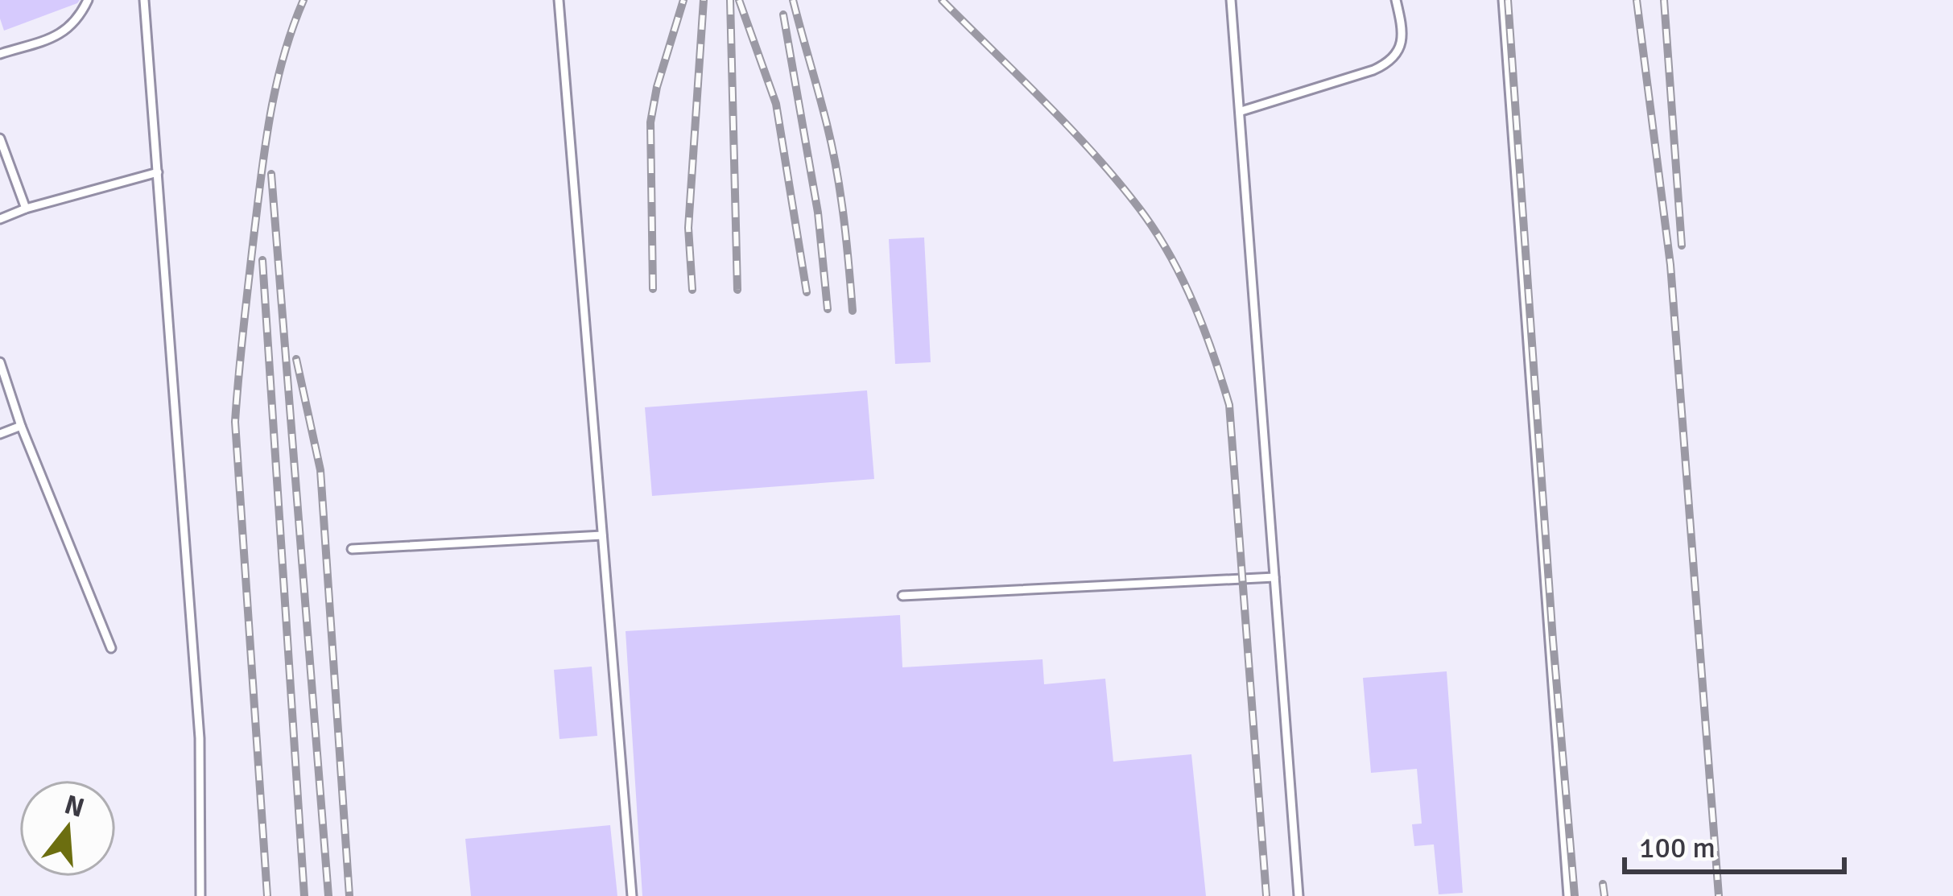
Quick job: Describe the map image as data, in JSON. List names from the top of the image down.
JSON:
{
  "scale_bar": "100 m",
  "north": "top"
}
